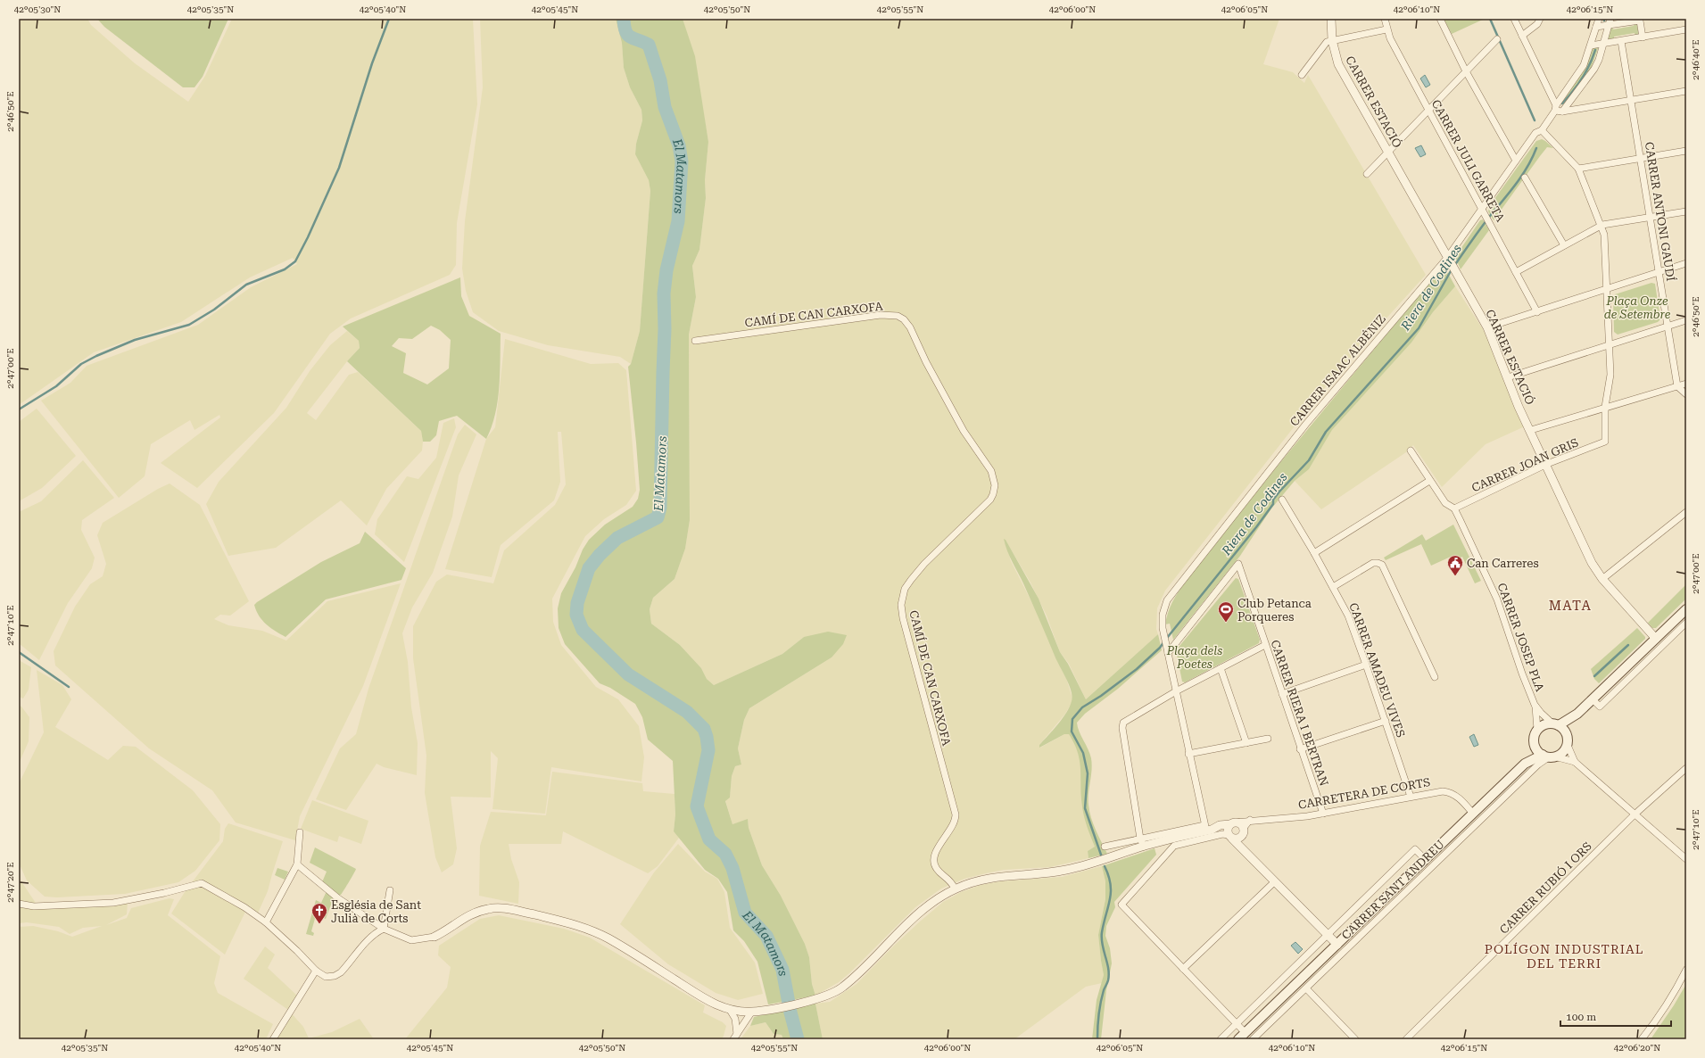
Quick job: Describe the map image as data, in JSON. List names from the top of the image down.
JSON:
{
  "streets": {
    "street": [
      "CARRER ESTACIÓ",
      "CARRER JULI GARRETA",
      "CARRER ANTONI GAUDÍ",
      "CAMÍ DE CAN CARXOFA",
      "CARRER ISAAC ALBÉNIZ",
      "CARRER JOAN GRIS",
      "CARRER JOSEP PLA",
      "CARRER AMADEU VIVES",
      "CARRER RIERA I BERTRAN",
      "CARRETERA DE CORTS",
      "CARRER RUBIÓ I ORS",
      "CARRER SANT ANDREU"
    ]
  },
  "crossings": [
    ["CARRER ESTACIÓ", "CARRER ISAAC ALBÉNIZ"],
    ["CARRER ESTACIÓ", "CARRER JOAN GRIS"],
    ["CARRER JULI GARRETA", "CARRER ISAAC ALBÉNIZ"],
    ["CAMÍ DE CAN CARXOFA", "CARRETERA DE CORTS"],
    ["CARRER ISAAC ALBÉNIZ", "CARRER RIERA I BERTRAN"],
    ["CARRER ISAAC ALBÉNIZ", "CARRETERA DE CORTS"],
    ["CARRER JOAN GRIS", "CARRER JOSEP PLA"],
    ["CARRER JOSEP PLA", "CARRER SANT ANDREU"],
    ["CARRER AMADEU VIVES", "CARRETERA DE CORTS"],
    ["CARRER RIERA I BERTRAN", "CARRETERA DE CORTS"]
  ],
  "districts": ["MATA", "POLÍGON INDUSTRIAL DEL TERRI"],
  "water": ["El Matamors", "Riera de Codines"],
  "parks": ["Plaça Onze de Setembre", "Plaça dels Poetes"],
  "places": {
    "public building": ["Can Carreres"],
    "sports": ["Club Petanca Porqueres"],
    "church": ["Església de Sant Julià de Corts"]
  },
  "scale_bar": "100 m",
  "coordinates": [
    "42°05'30\"N",
    "42°05'35\"N",
    "42°05'40\"N",
    "42°05'45\"N",
    "42°05'50\"N",
    "42°05'55\"N",
    "42°06'00\"N",
    "42°06'05\"N",
    "42°06'10\"N",
    "42°06'15\"N",
    "2°46'40\"E",
    "2°46'50\"E",
    "2°47'00\"E",
    "2°47'10\"E",
    "2°47'20\"E",
    "42°06'20\"N"
  ]
}
